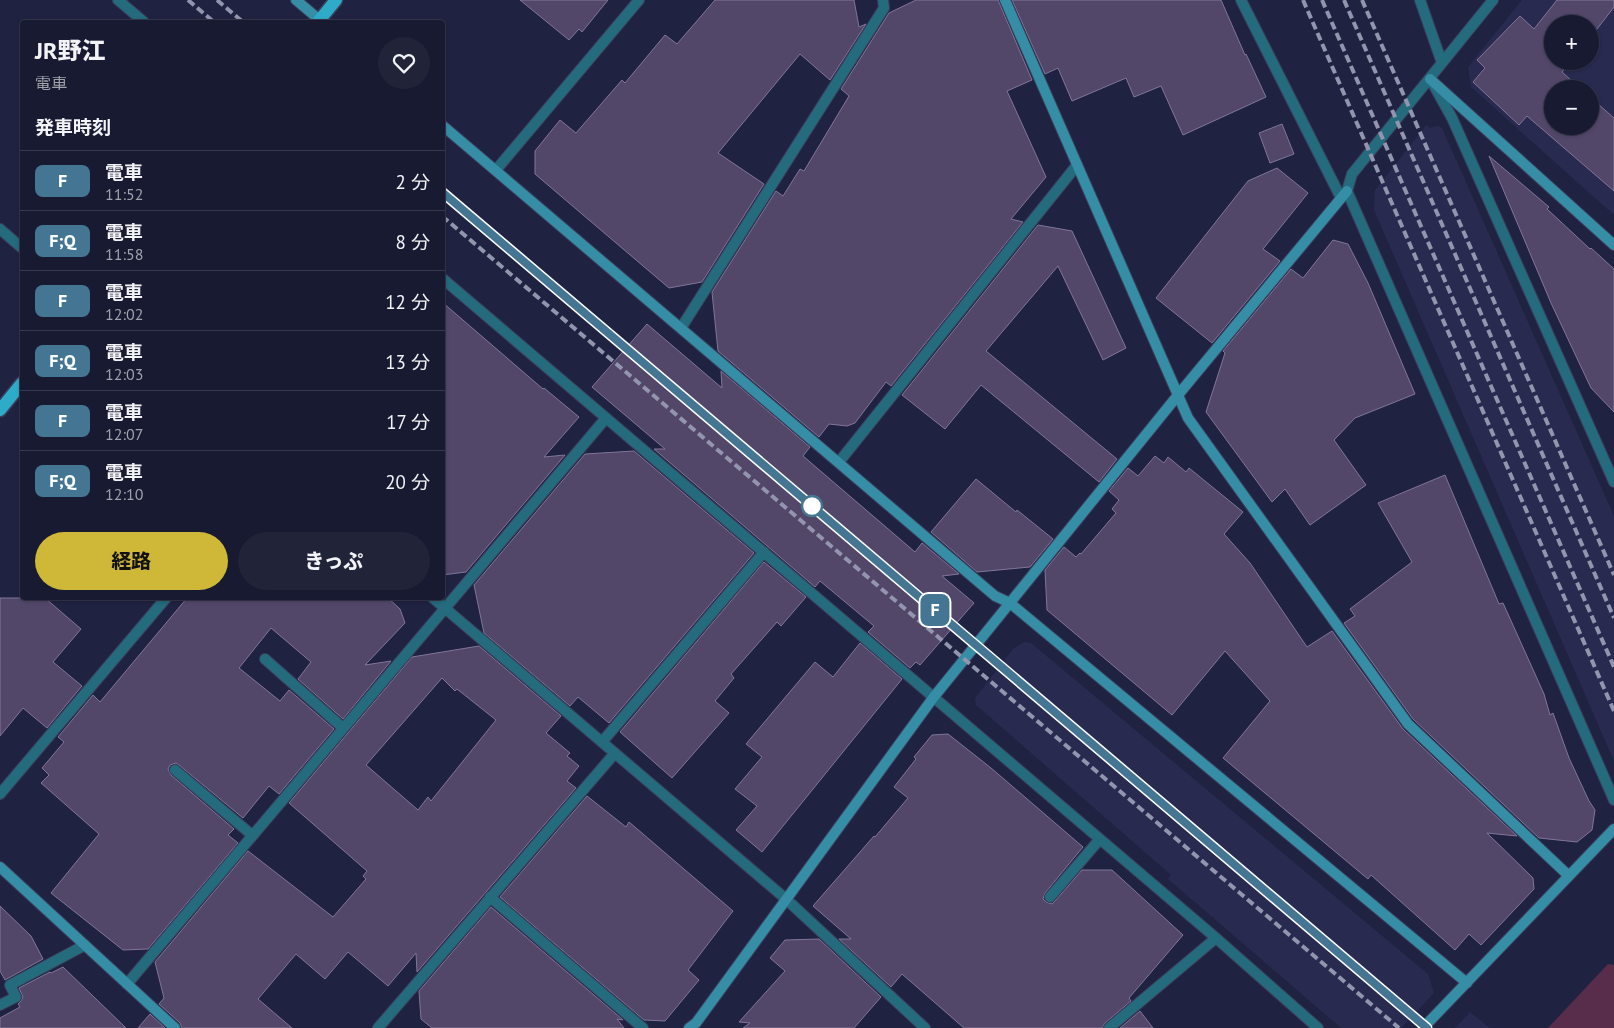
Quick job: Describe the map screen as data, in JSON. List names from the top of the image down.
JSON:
{
  "page": {
    "on_map": "F",
    "map_buttons": ["+", "−"],
    "heading": [
      ["JR野江", "電車"],
      "発車時刻"
    ],
    "list": [
      {
        "mark": "F",
        "name": "電車",
        "note": "11:52",
        "value": "2 分"
      },
      {
        "mark": "F;Q",
        "name": "電車",
        "note": "11:58",
        "value": "8 分"
      },
      {
        "mark": "F",
        "name": "電車",
        "note": "12:02",
        "value": "12 分"
      },
      {
        "mark": "F;Q",
        "name": "電車",
        "note": "12:03",
        "value": "13 分"
      },
      {
        "mark": "F",
        "name": "電車",
        "note": "12:07",
        "value": "17 分"
      },
      {
        "mark": "F;Q",
        "name": "電車",
        "note": "12:10",
        "value": "20 分"
      }
    ],
    "buttons": ["経路", "きっぷ"]
  }
}
